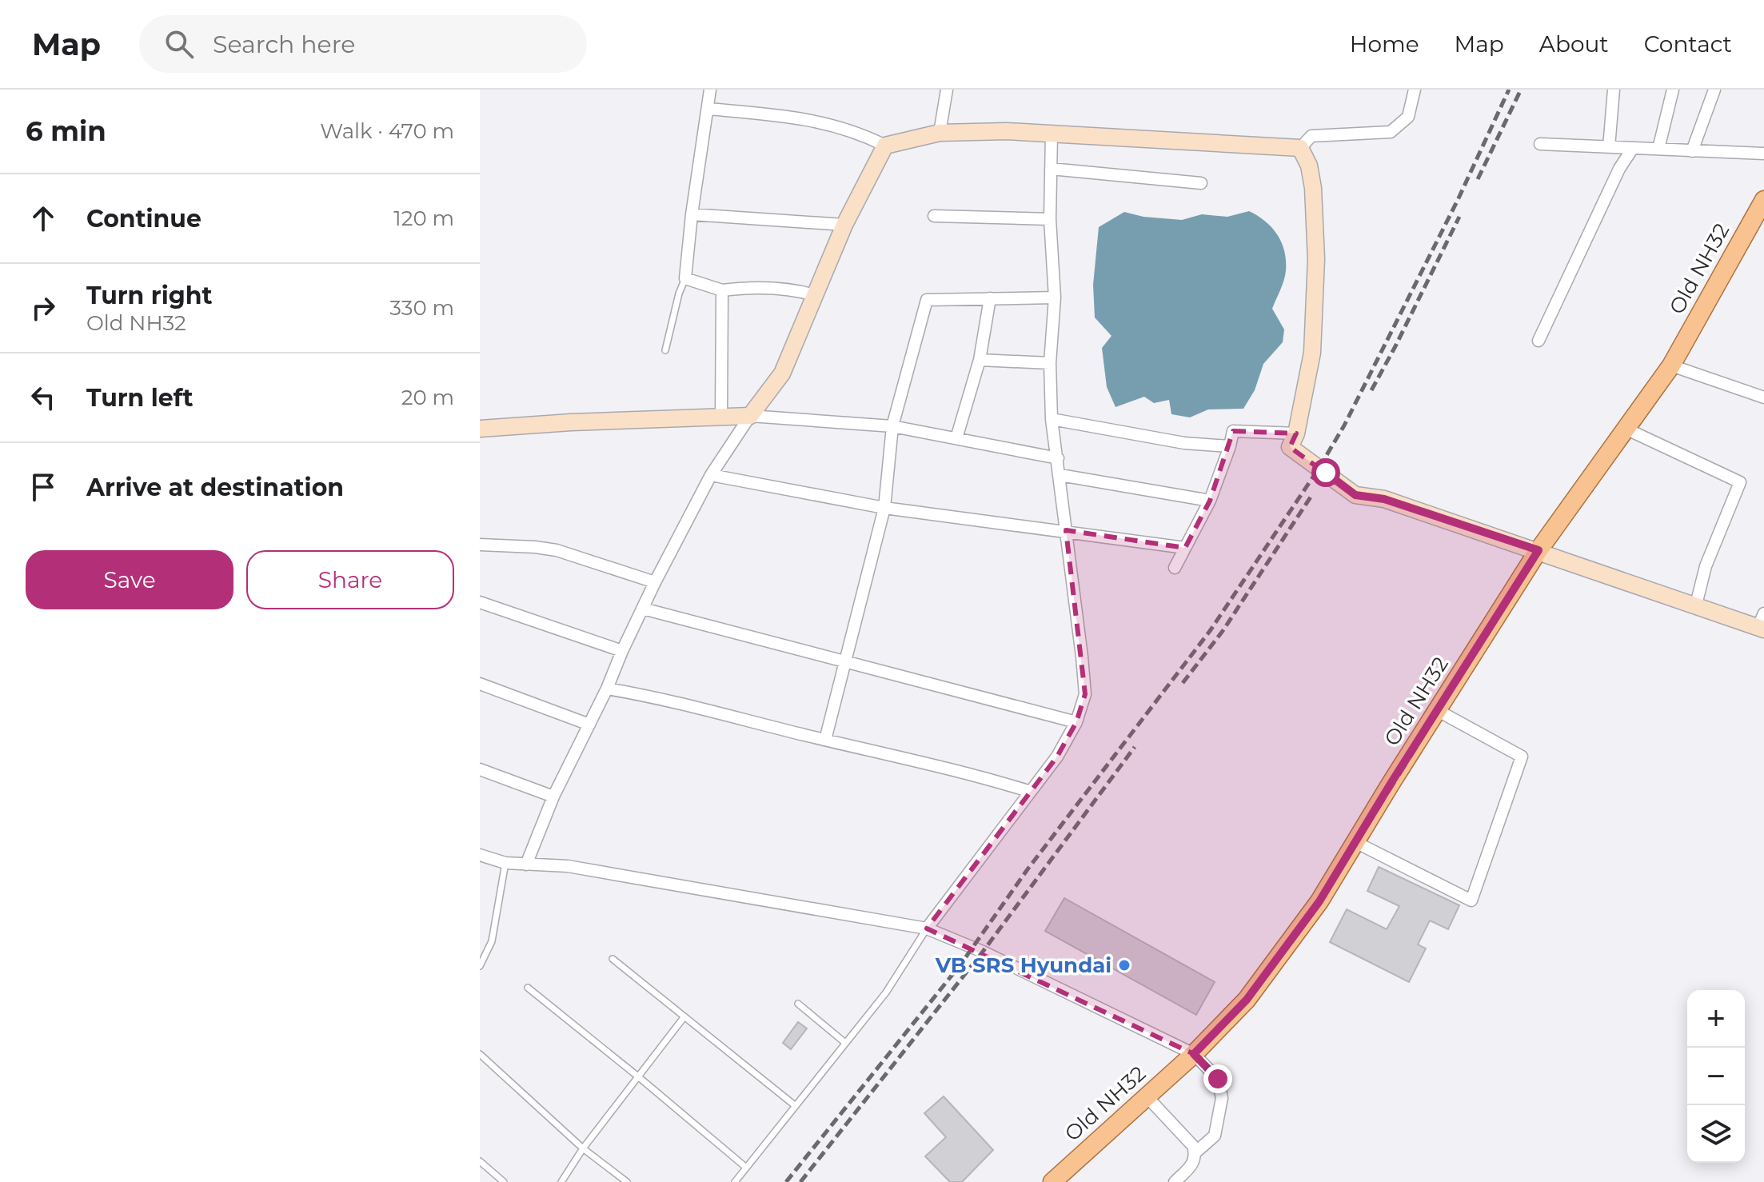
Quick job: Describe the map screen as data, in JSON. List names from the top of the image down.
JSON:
{
  "streets": {
    "main road": ["Old NH32"]
  },
  "places": ["VB SRS Hyundai"],
  "page": {
    "header": "Map",
    "search": "Search here",
    "nav": [
      "Home",
      "Map",
      "About",
      "Contact"
    ],
    "heading": ["6 min", "Walk · 470 m"],
    "list": [
      ["Continue", "120 m"],
      ["Turn right", "Old NH32", "330 m"],
      ["Turn left", "20 m"],
      "Arrive at destination"
    ],
    "buttons": ["Save", "Share"],
    "map_buttons": ["+", "−"]
  }
}
